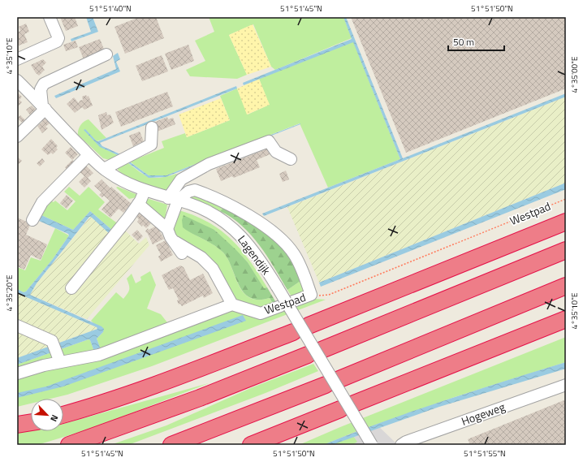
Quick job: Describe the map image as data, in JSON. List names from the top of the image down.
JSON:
{
  "streets": {
    "street": ["Westpad", "Lagendijk", "Hogeweg"]
  },
  "scale_bar": "50 m",
  "north": "bottom right",
  "coordinates": [
    "51°51'40\"N",
    "51°51'45\"N",
    "51°51'50\"N",
    "4°35'10\"E",
    "4°35'00\"E",
    "4°35'20\"E",
    "51°51'55\"N"
  ]
}
